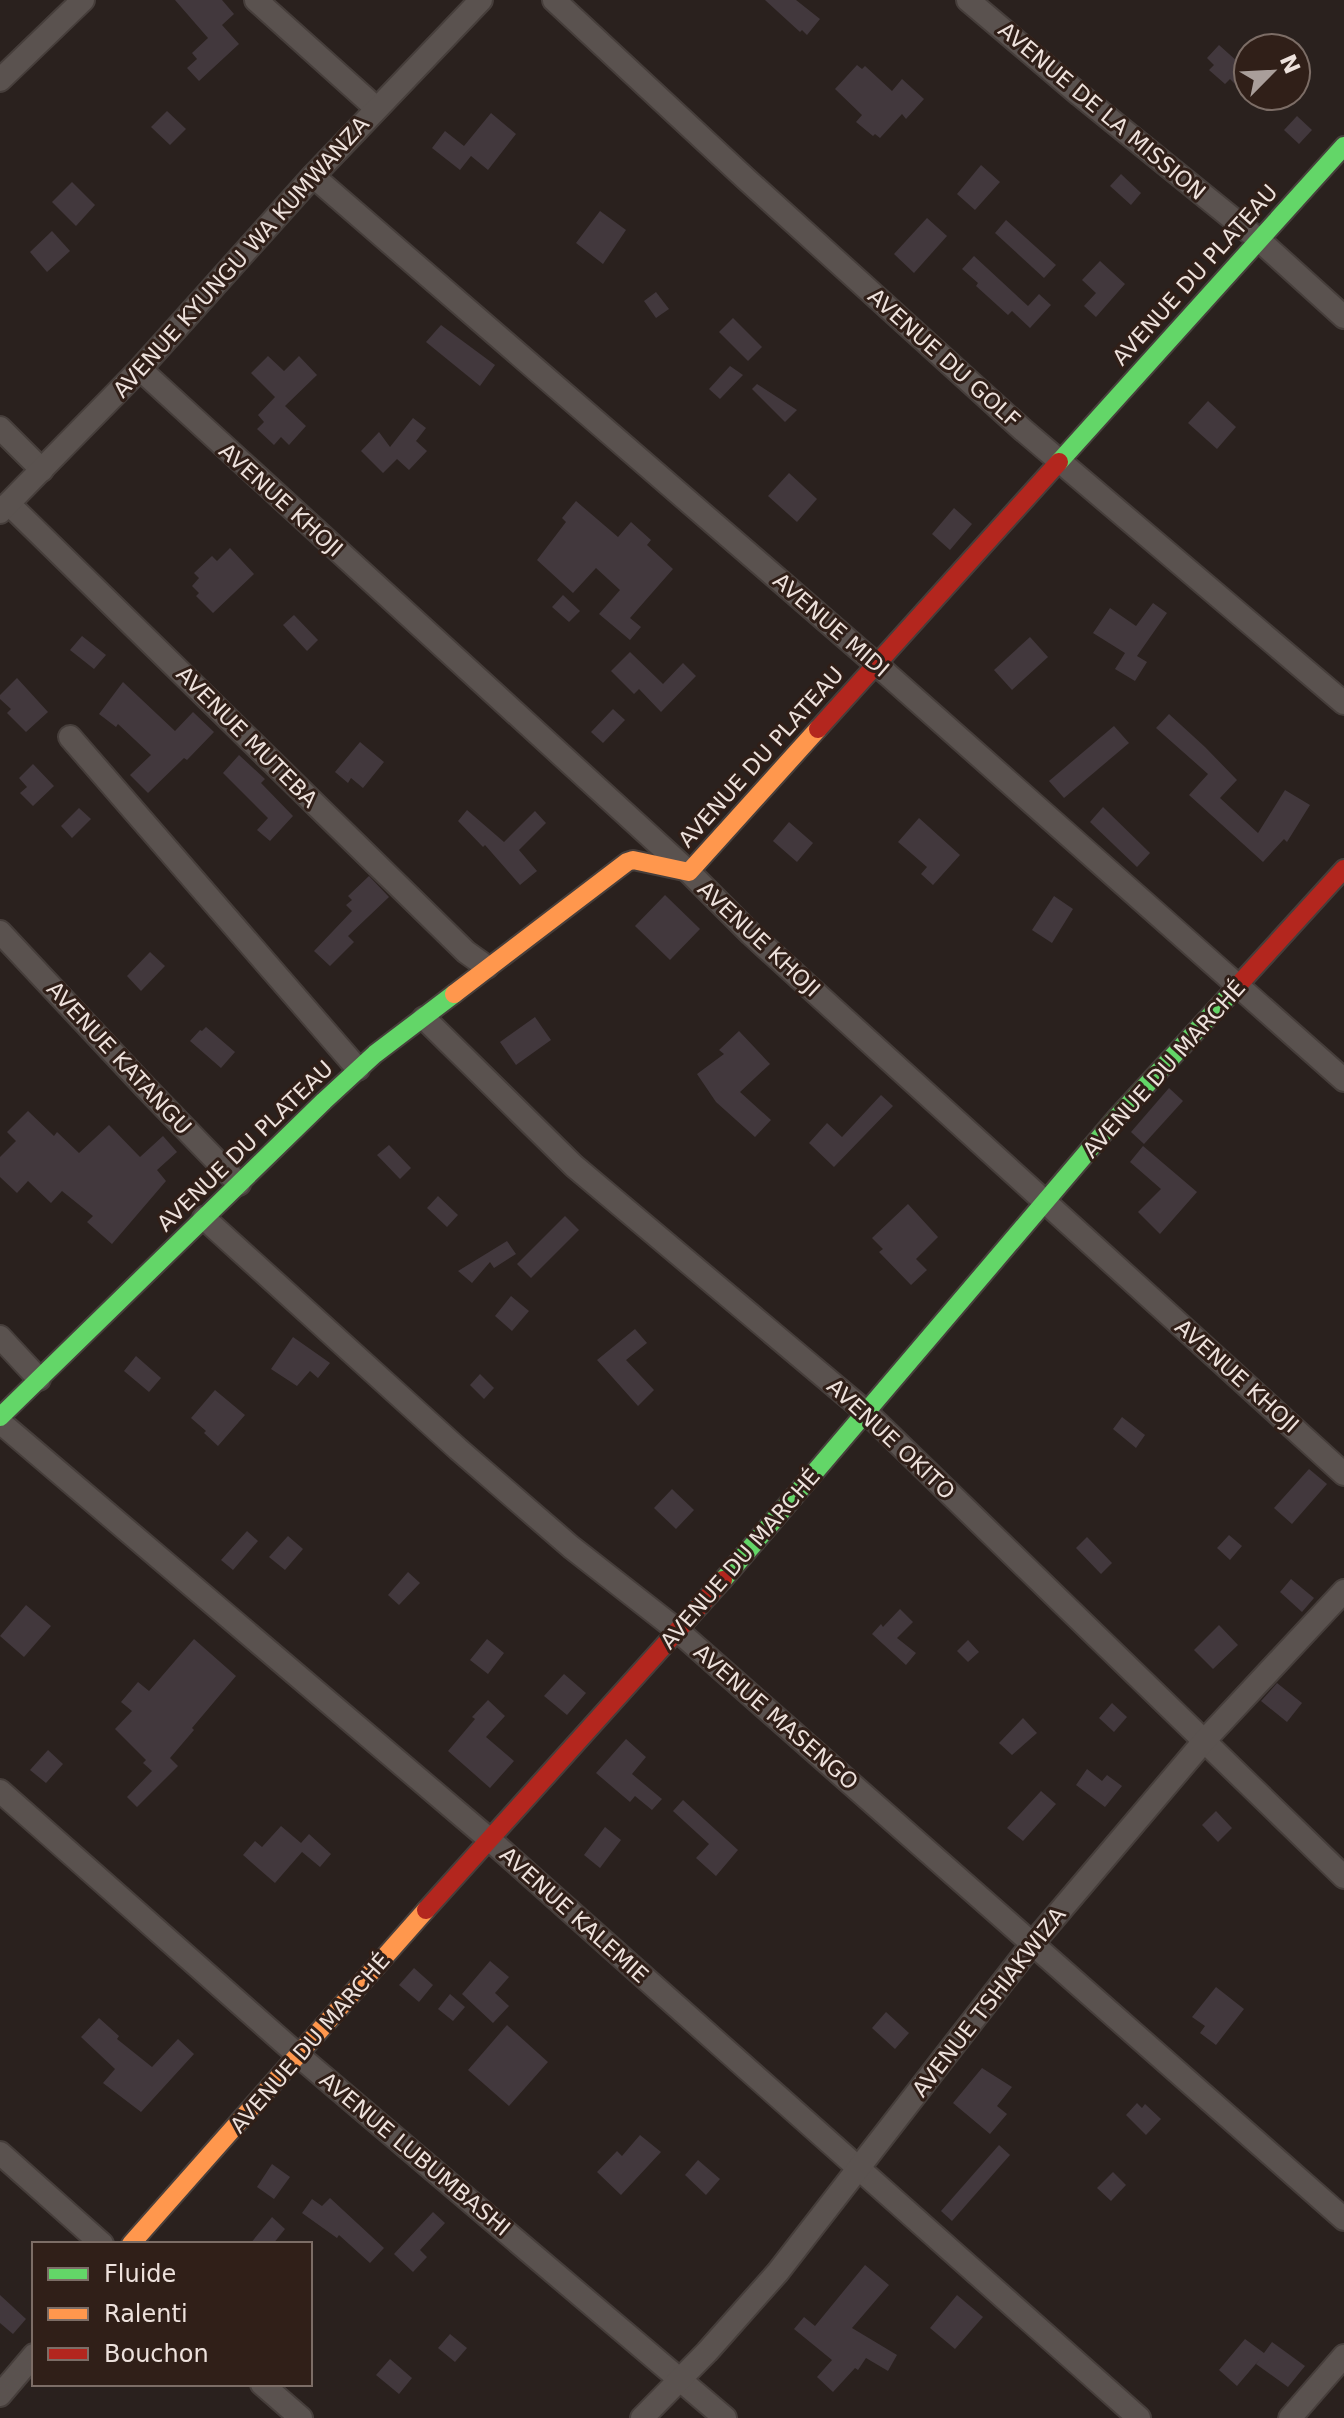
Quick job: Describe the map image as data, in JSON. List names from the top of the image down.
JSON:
{
  "streets": {
    "street": [
      "AVENUE DE LA MISSION",
      "AVENUE KYUNGU WA KUMWANZA",
      "AVENUE DU PLATEAU",
      "AVENUE DU GOLF",
      "AVENUE KHOJI",
      "AVENUE MIDI",
      "AVENUE MUTEBA",
      "AVENUE KATANGU",
      "AVENUE DU MARCHÉ",
      "AVENUE OKITO",
      "AVENUE MASENGO",
      "AVENUE KALEMIE",
      "AVENUE TSHIAKWIZA",
      "AVENUE LUBUMBASHI"
    ]
  },
  "crossings": [
    ["AVENUE DE LA MISSION", "AVENUE DU PLATEAU"],
    ["AVENUE KYUNGU WA KUMWANZA", "AVENUE KHOJI"],
    ["AVENUE KYUNGU WA KUMWANZA", "AVENUE MIDI"],
    ["AVENUE KYUNGU WA KUMWANZA", "AVENUE MUTEBA"],
    ["AVENUE DU PLATEAU", "AVENUE DU GOLF"],
    ["AVENUE DU PLATEAU", "AVENUE KHOJI"],
    ["AVENUE DU PLATEAU", "AVENUE MIDI"],
    ["AVENUE DU PLATEAU", "AVENUE MUTEBA"],
    ["AVENUE DU PLATEAU", "AVENUE KATANGU"],
    ["AVENUE DU PLATEAU", "AVENUE OKITO"],
    ["AVENUE DU PLATEAU", "AVENUE MASENGO"],
    ["AVENUE DU PLATEAU", "AVENUE KALEMIE"],
    ["AVENUE KHOJI", "AVENUE DU MARCHÉ"],
    ["AVENUE MIDI", "AVENUE DU MARCHÉ"],
    ["AVENUE DU MARCHÉ", "AVENUE OKITO"],
    ["AVENUE DU MARCHÉ", "AVENUE MASENGO"],
    ["AVENUE DU MARCHÉ", "AVENUE KALEMIE"],
    ["AVENUE DU MARCHÉ", "AVENUE LUBUMBASHI"],
    ["AVENUE OKITO", "AVENUE TSHIAKWIZA"],
    ["AVENUE MASENGO", "AVENUE TSHIAKWIZA"],
    ["AVENUE KALEMIE", "AVENUE TSHIAKWIZA"],
    ["AVENUE TSHIAKWIZA", "AVENUE LUBUMBASHI"]
  ],
  "legend": ["Fluide", "Ralenti", "Bouchon"],
  "north": "top right"
}
